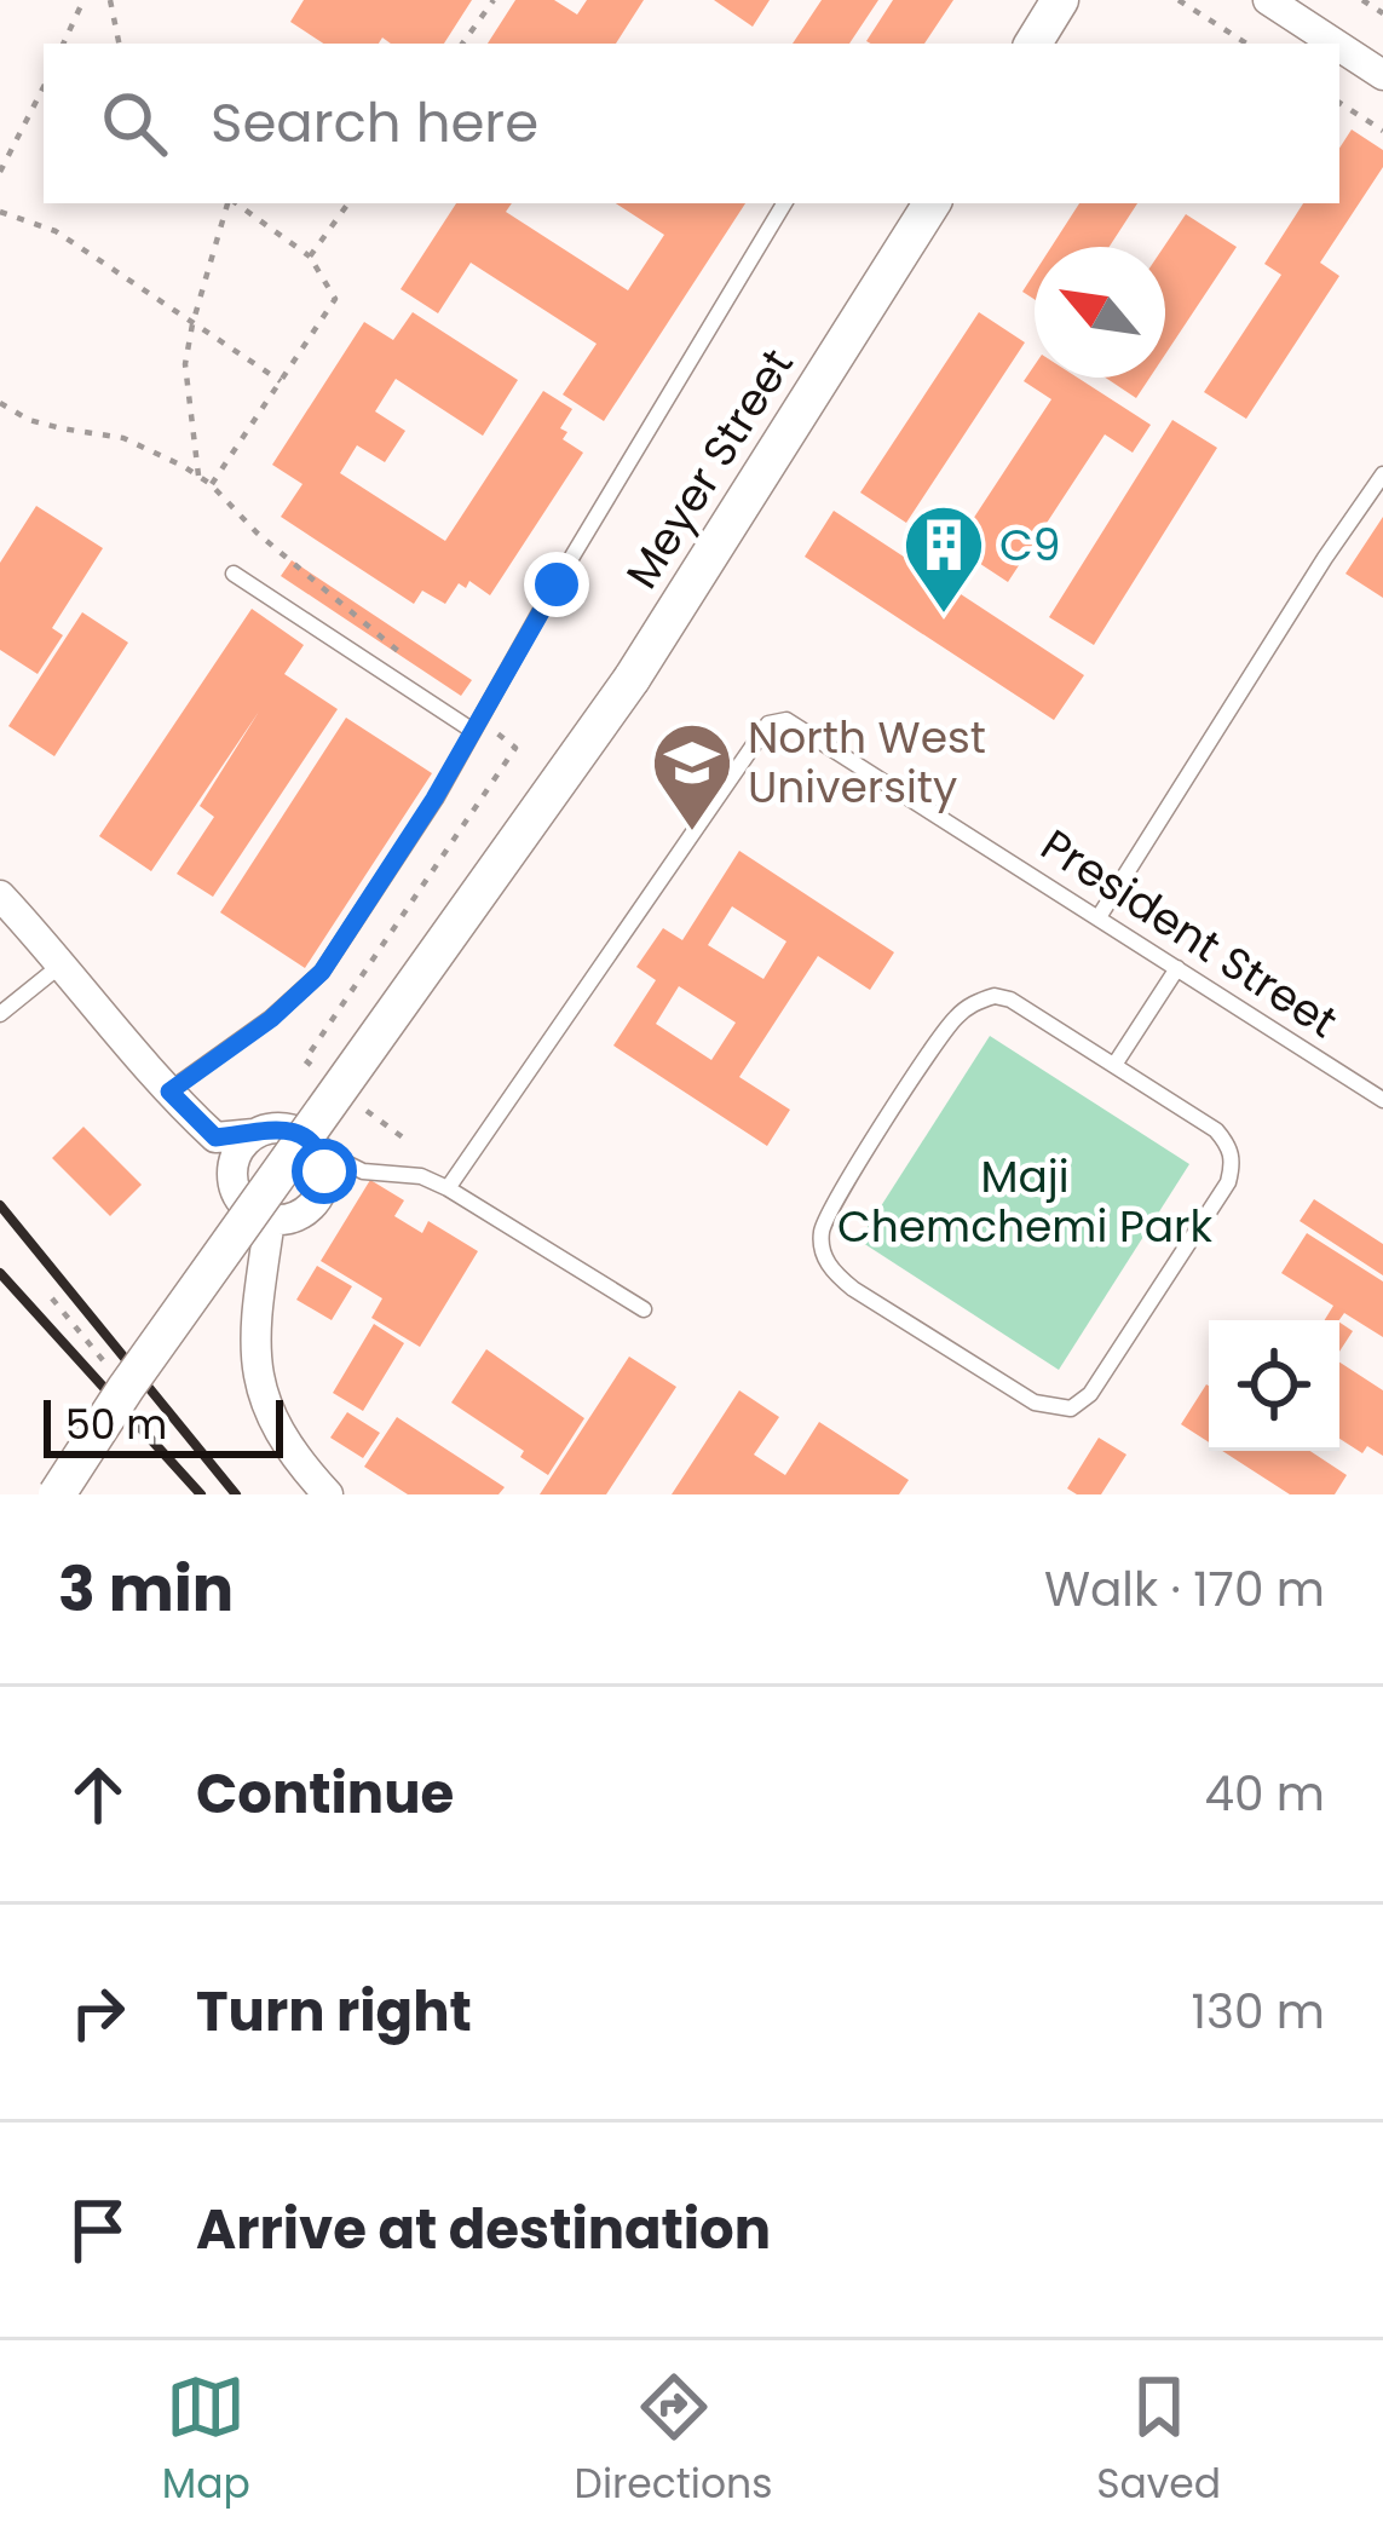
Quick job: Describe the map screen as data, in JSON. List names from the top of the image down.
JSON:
{
  "streets": {
    "street": ["Meyer Street"],
    "lane": ["President Street"]
  },
  "parks": ["Maji Chemchemi Park"],
  "places": {
    "building": ["C9"],
    "school or university": ["North West University"]
  },
  "scale_bar": "50 m",
  "north": "top left",
  "page": {
    "search": "Search here",
    "scale": "50 m",
    "heading": ["3 min", "Walk · 170 m"],
    "list": [
      ["Continue", "40 m"],
      ["Turn right", "130 m"],
      "Arrive at destination"
    ],
    "nav": ["Map", "Directions", "Saved"]
  }
}
